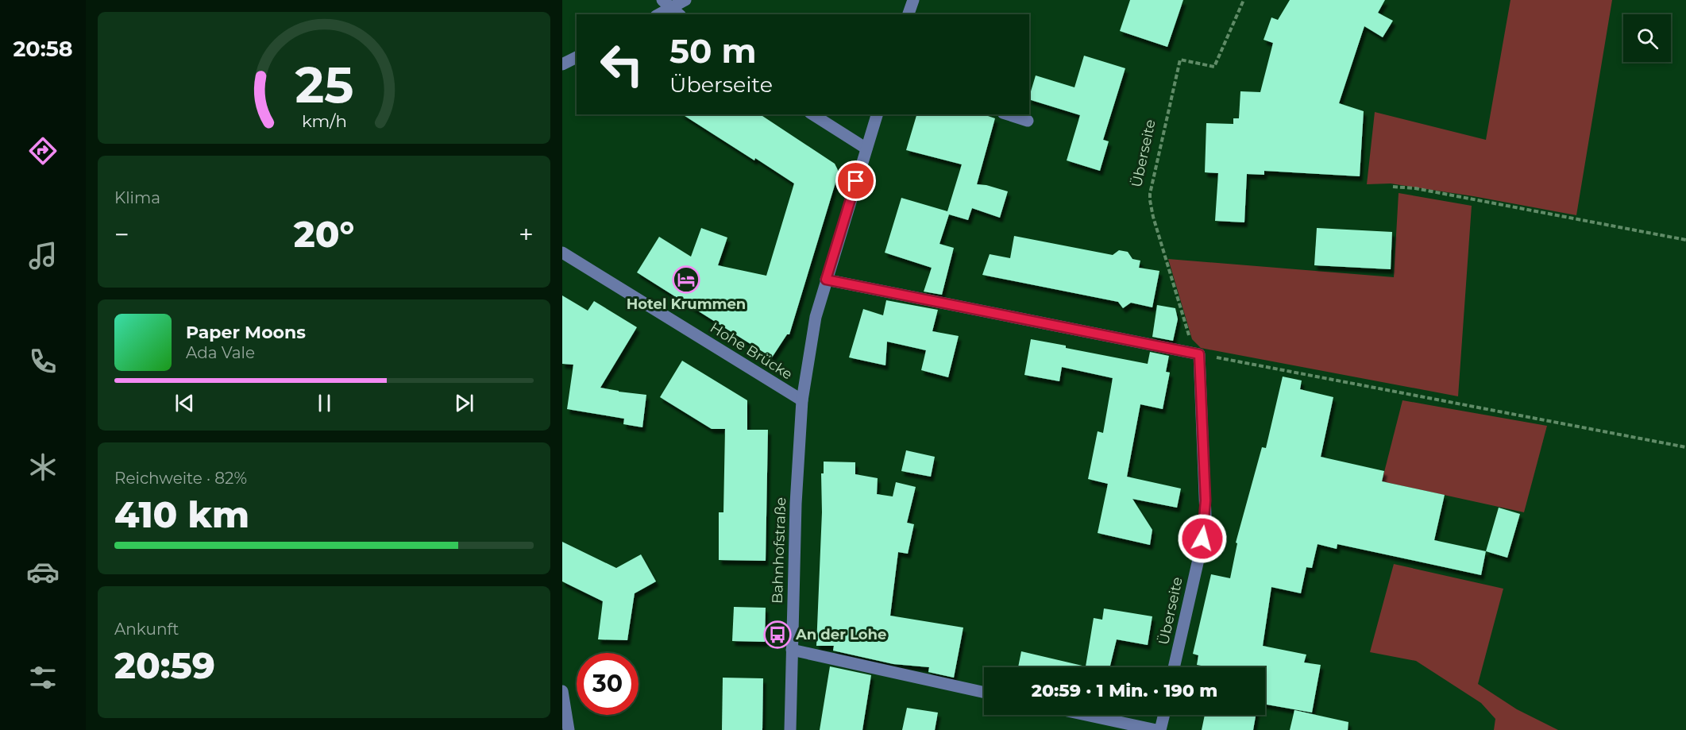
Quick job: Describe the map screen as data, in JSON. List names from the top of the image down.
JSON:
{
  "streets": {
    "street": ["Überseite", "Hohe Brücke", "Bahnhofstraße"]
  },
  "crossings": [
    ["Hohe Brücke", "Bahnhofstraße"]
  ],
  "places": {
    "hotel": ["Hotel Krummen"],
    "bus stop": ["An der Lohe"]
  },
  "page": {
    "tabs": "20:58",
    "turn": ["50 m", "Überseite"],
    "tile": [
      "Klima",
      ["Reichweite · 82%", "410 km"],
      ["Ankunft", "20:59"]
    ],
    "heat": ["−", "20°", "+"],
    "song": ["Paper Moons", "Ada Vale"],
    "limit": "30",
    "trip": "20:59 · 1 Min. · 190 m",
    "gauge": ["25", "km/h"]
  }
}
